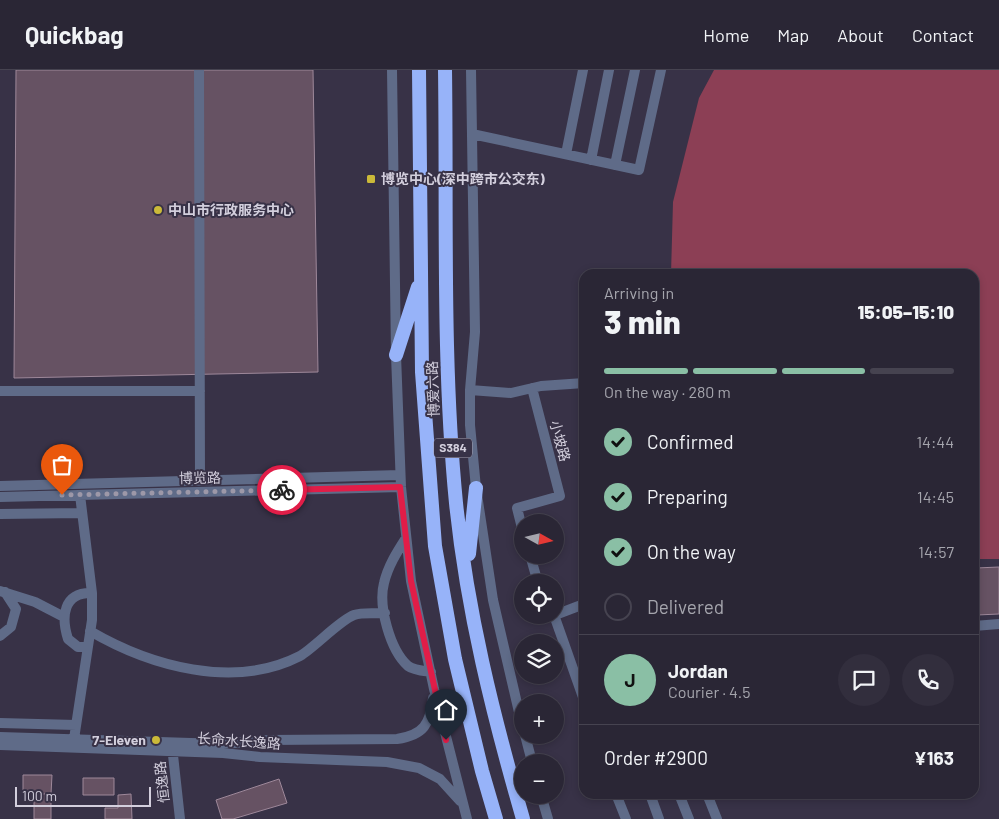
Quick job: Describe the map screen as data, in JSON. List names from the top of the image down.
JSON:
{
  "streets": {
    "highway": ["博爱六路", "S384"],
    "street": [
      "小坡路",
      "博览路",
      "长命水长逸路",
      "恒逸路"
    ]
  },
  "crossings": [
    ["长命水长逸路", "恒逸路"]
  ],
  "places": {
    "transit": ["博览中心(深中跨市公交东)"],
    "other": ["中山市行政服务中心", "7-Eleven"]
  },
  "scale_bar": "100 m",
  "north": "right",
  "page": {
    "header": "Quickbag",
    "nav": [
      "Home",
      "Map",
      "About",
      "Contact"
    ],
    "heading": ["3 min", "Arriving in", "15:05–15:10"],
    "panel": [
      "Jordan",
      "Courier · 4.5",
      "Order #2900",
      "¥163"
    ],
    "bar": "On the way · 280 m",
    "list": [
      ["Confirmed", "14:44"],
      ["Preparing", "14:45"],
      ["On the way", "14:57"],
      "Delivered"
    ],
    "map_buttons": ["+", "−"],
    "round": "J",
    "scale": "100 m"
  }
}
